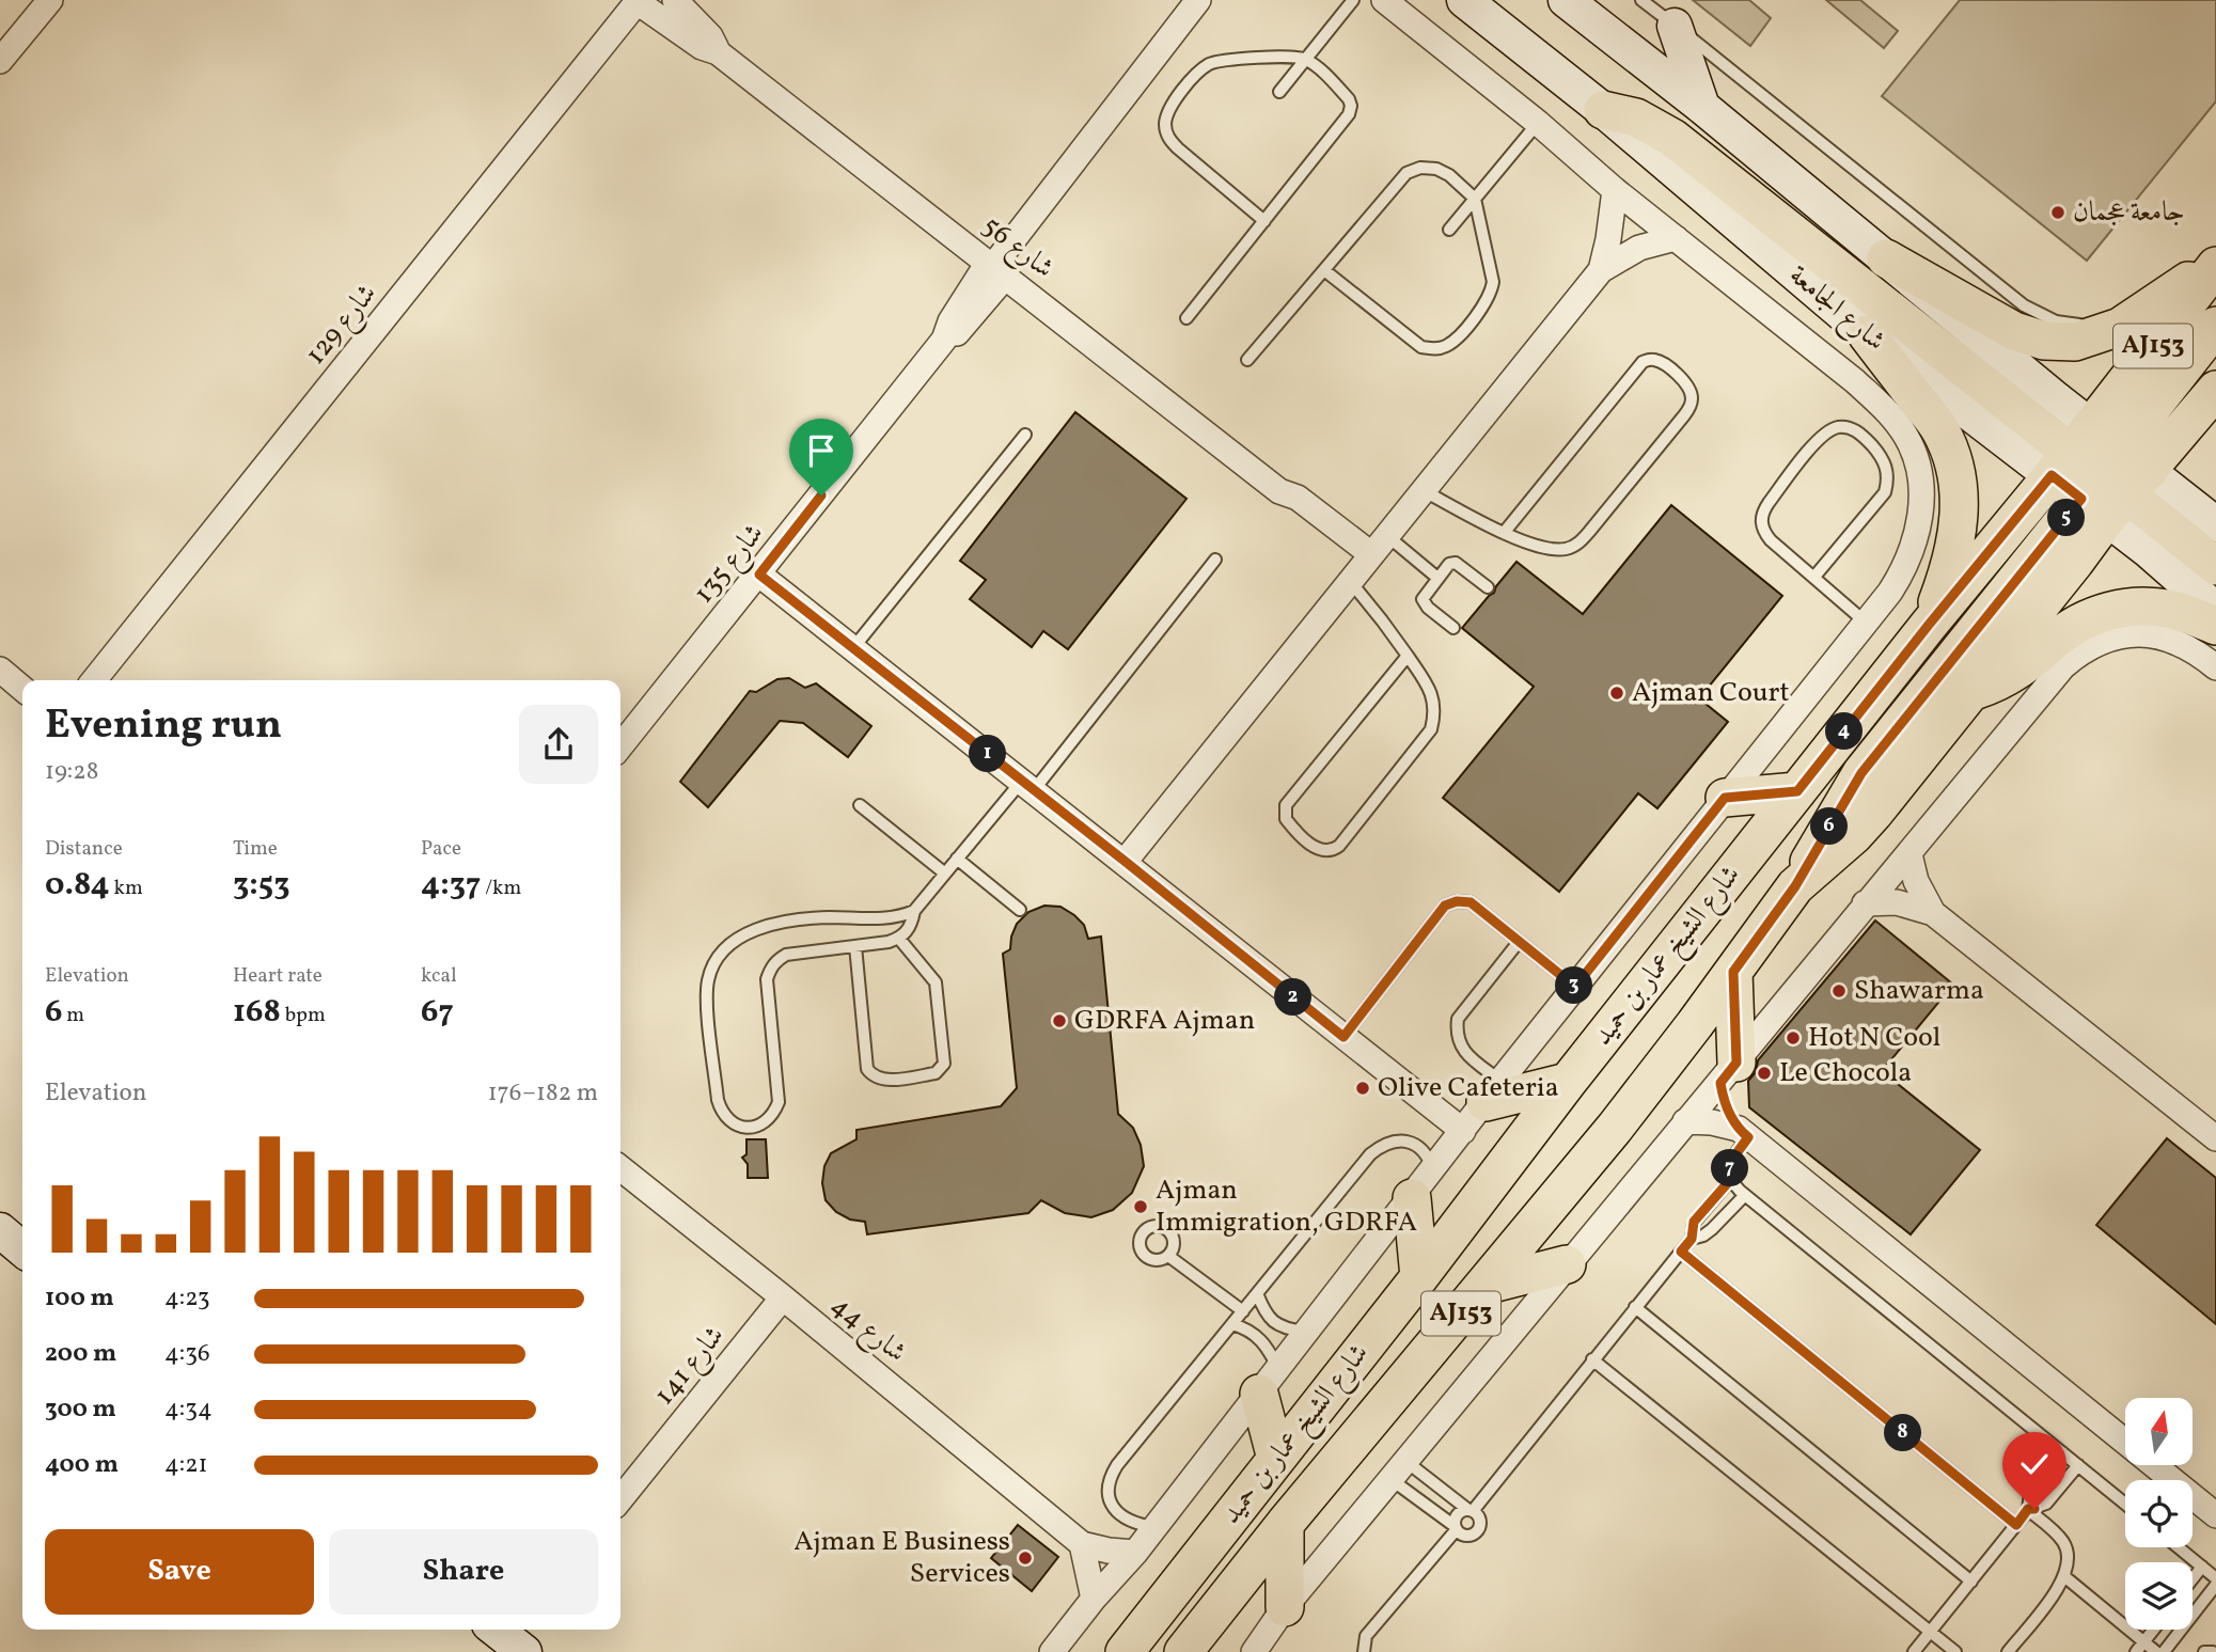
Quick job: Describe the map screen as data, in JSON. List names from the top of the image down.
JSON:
{
  "streets": {
    "main road": ["شارع الجامعة", "AJ153", "شارع الشيخ عمار بن حميد"],
    "street": [
      "شارع 56",
      "شارع 129",
      "شارع 135",
      "شارع 44",
      "شارع 141"
    ]
  },
  "crossings": [
    ["شارع 56", "شارع 129"],
    ["شارع 56", "شارع 135"],
    ["شارع الجامعة", "شارع الشيخ عمار بن حميد"],
    ["شارع 44", "شارع 141"]
  ],
  "places": [
    "جامعة عجمان",
    "Ajman Court",
    "Shawarma",
    "GDRFA Ajman",
    "Hot N Cool",
    "Le Chocola",
    "Olive Cafeteria",
    "Ajman Immigration, GDRFA",
    "Ajman E Business Services"
  ],
  "north": "top",
  "page": {
    "pins": [
      "5",
      "4",
      "1",
      "6",
      "3",
      "2",
      "7",
      "8"
    ],
    "heading": ["Evening run", "19:28"],
    "stats": [
      ["Distance", "0.84 km"],
      ["Time", "3:53"],
      ["Pace", "4:37 /km"],
      ["Elevation", "6 m"],
      ["Heart rate", "168 bpm"],
      ["kcal", "67"]
    ],
    "chart": ["Elevation", "176–182 m"],
    "list": [
      {
        "name": "100 m",
        "note": "4:23"
      },
      {
        "name": "200 m",
        "note": "4:36"
      },
      {
        "name": "300 m",
        "note": "4:34"
      },
      {
        "name": "400 m",
        "note": "4:21"
      }
    ],
    "buttons": ["Save", "Share"]
  }
}
